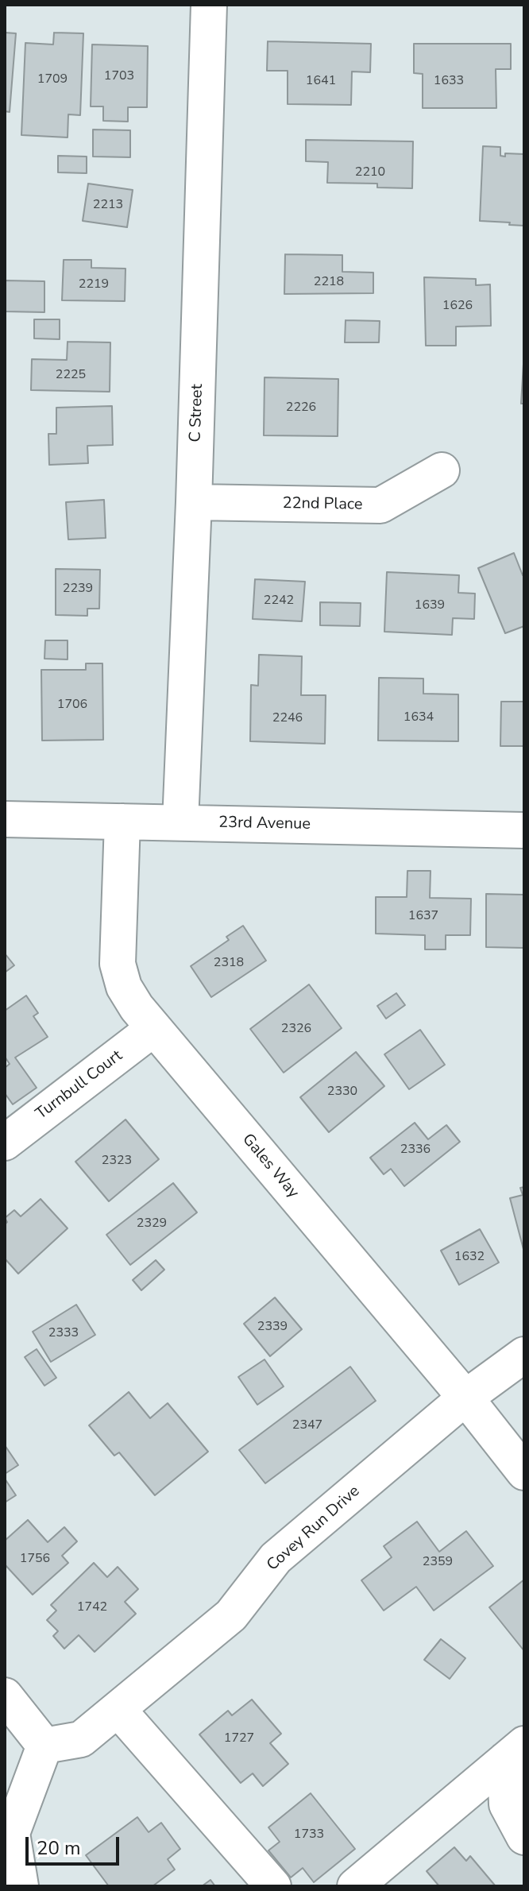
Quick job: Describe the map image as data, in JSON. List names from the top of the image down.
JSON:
{
  "streets": {
    "street": [
      "C Street",
      "22nd Place",
      "23rd Avenue",
      "Turnbull Court",
      "Gales Way",
      "Covey Run Drive"
    ]
  },
  "crossings": [
    ["C Street", "22nd Place"],
    ["C Street", "23rd Avenue"],
    ["23rd Avenue", "Gales Way"],
    ["Turnbull Court", "Gales Way"],
    ["Gales Way", "Covey Run Drive"]
  ],
  "house_numbers": [
    "1703",
    "1709",
    "1641",
    "1633",
    "2210",
    "2213",
    "2218",
    "2219",
    "1626",
    "2225",
    "2226",
    "2239",
    "2242",
    "1639",
    "1706",
    "1634",
    "2246",
    "1637",
    "2318",
    "2326",
    "2330",
    "2336",
    "2323",
    "2329",
    "1632",
    "2339",
    "2333",
    "2347",
    "1756",
    "2359",
    "1742",
    "1727",
    "1733"
  ],
  "scale_bar": "20 m"
}
